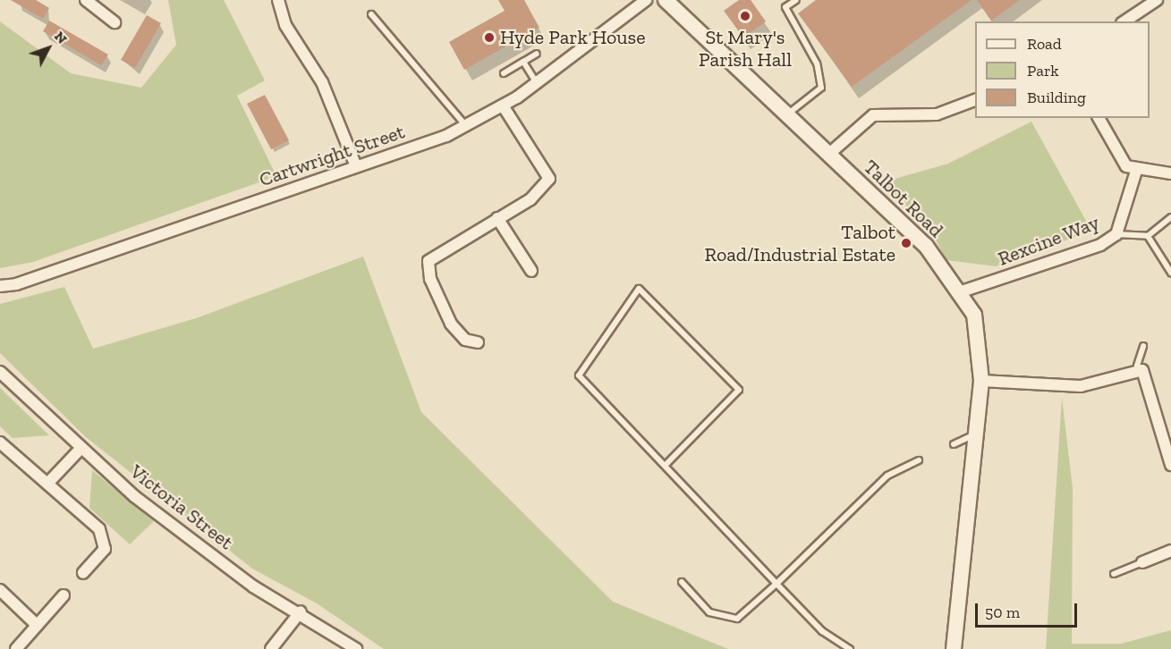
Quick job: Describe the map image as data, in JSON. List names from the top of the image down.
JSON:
{
  "streets": {
    "street": [
      "Cartwright Street",
      "Talbot Road",
      "Rexcine Way",
      "Victoria Street"
    ]
  },
  "crossings": [
    ["Talbot Road", "Rexcine Way"]
  ],
  "places": ["St Mary's Parish Hall", "Hyde Park House", "Talbot Road/Industrial Estate"],
  "legend": ["Road", "Park", "Building"],
  "scale_bar": "50 m",
  "north": "top right"
}
